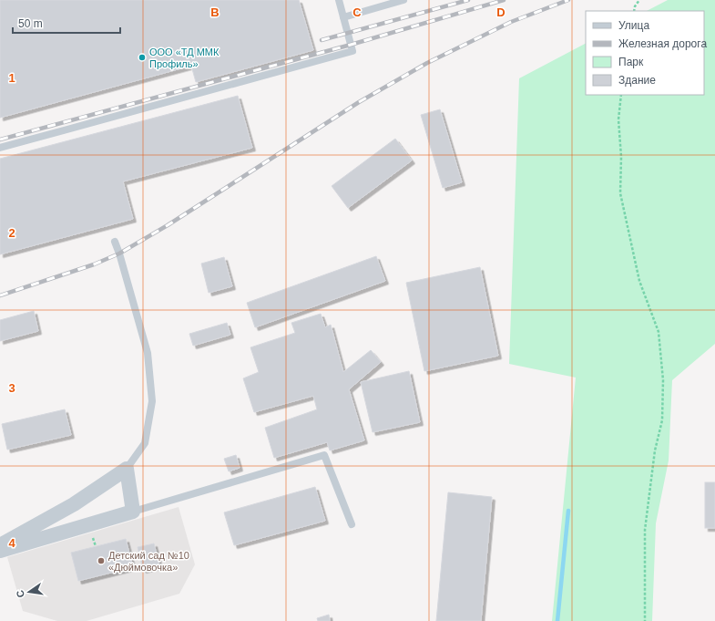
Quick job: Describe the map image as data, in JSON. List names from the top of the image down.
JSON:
{
  "places": ["ООО «ТД ММК Профиль»", "Детский сад №10 «Дюймовочка»"],
  "legend": [
    "Улица",
    "Железная дорога",
    "Парк",
    "Здание"
  ],
  "scale_bar": "50 m",
  "north": "left",
  "grid": {
    "columns": ["B", "C", "D"],
    "rows": [
      "1",
      "2",
      "3",
      "4"
    ]
  }
}
